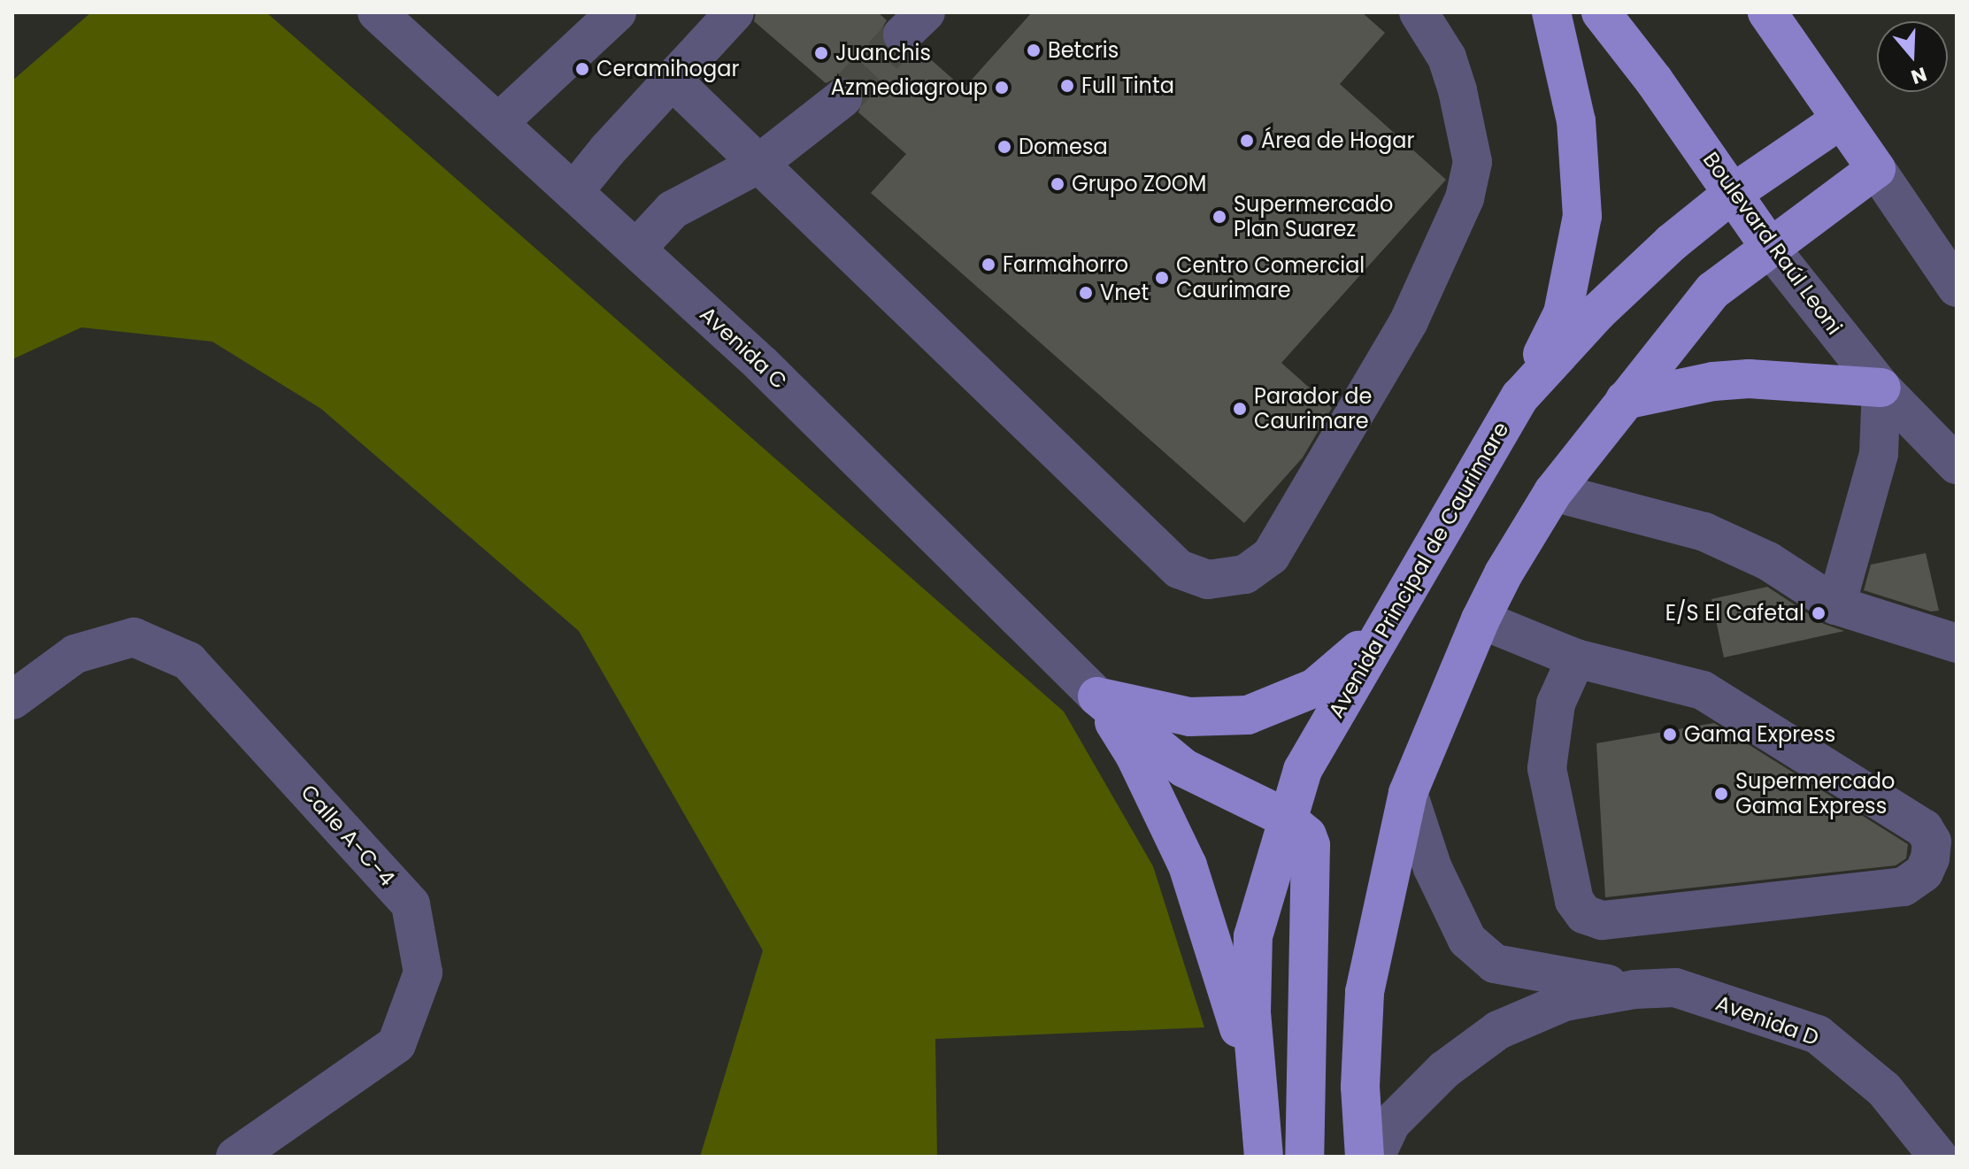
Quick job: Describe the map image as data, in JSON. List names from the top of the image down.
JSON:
{
  "streets": {
    "main road": ["Boulevard Raúl Leoni", "Avenida Principal de Caurimare"],
    "street": ["Avenida C", "Calle A-C-4", "Avenida D"]
  },
  "crossings": [
    ["Boulevard Raúl Leoni", "Avenida Principal de Caurimare"]
  ],
  "places": [
    "Betcris",
    "Juanchis",
    "Ceramihogar",
    "Full Tinta",
    "Azmediagroup",
    "Área de Hogar",
    "Domesa",
    "Grupo ZOOM",
    "Supermercado Plan Suarez",
    "Farmahorro",
    "Centro Comercial Caurimare",
    "Vnet",
    "Parador de Caurimare",
    "E/S El Cafetal",
    "Gama Express",
    "Supermercado Gama Express"
  ],
  "north": "bottom"
}
